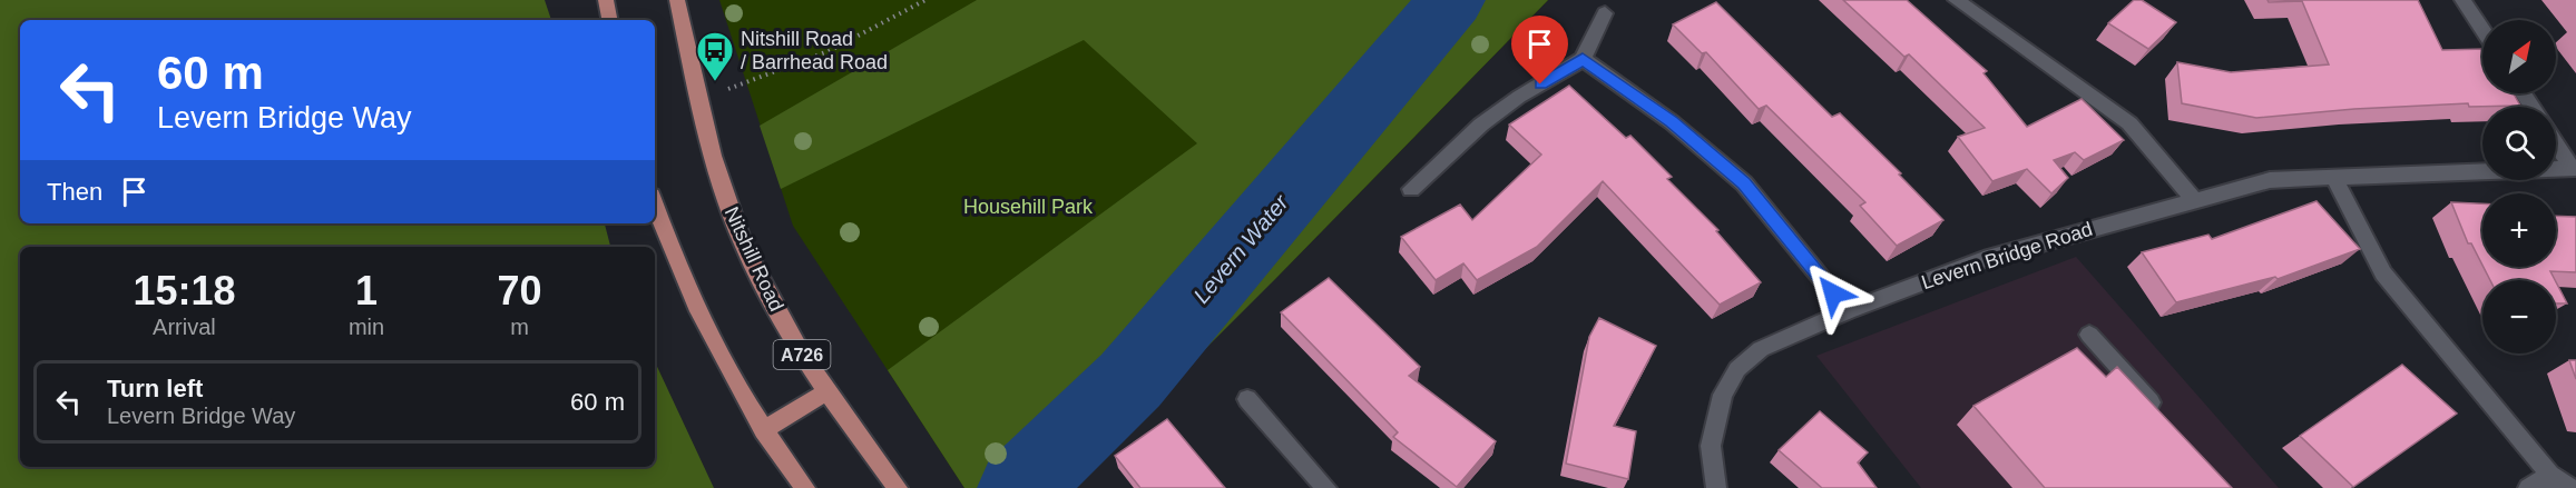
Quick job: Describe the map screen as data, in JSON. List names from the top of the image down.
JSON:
{
  "streets": {
    "main road": ["Nitshill Road", "A726"],
    "street": ["Levern Bridge Road"]
  },
  "water": ["Levern Water"],
  "parks": ["Househill Park"],
  "places": {
    "bus stop": ["Nitshill Road / Barrhead Road"]
  },
  "north": "top right",
  "page": {
    "map_buttons": ["+", "−"],
    "turn": ["60 m", "Levern Bridge Way"],
    "then": "Then",
    "eta": [
      "15:18",
      "Arrival",
      "1",
      "min",
      "70",
      "m"
    ],
    "list": [
      {
        "name": "Turn left",
        "note": "Levern Bridge Way",
        "value": "60 m"
      }
    ]
  }
}
